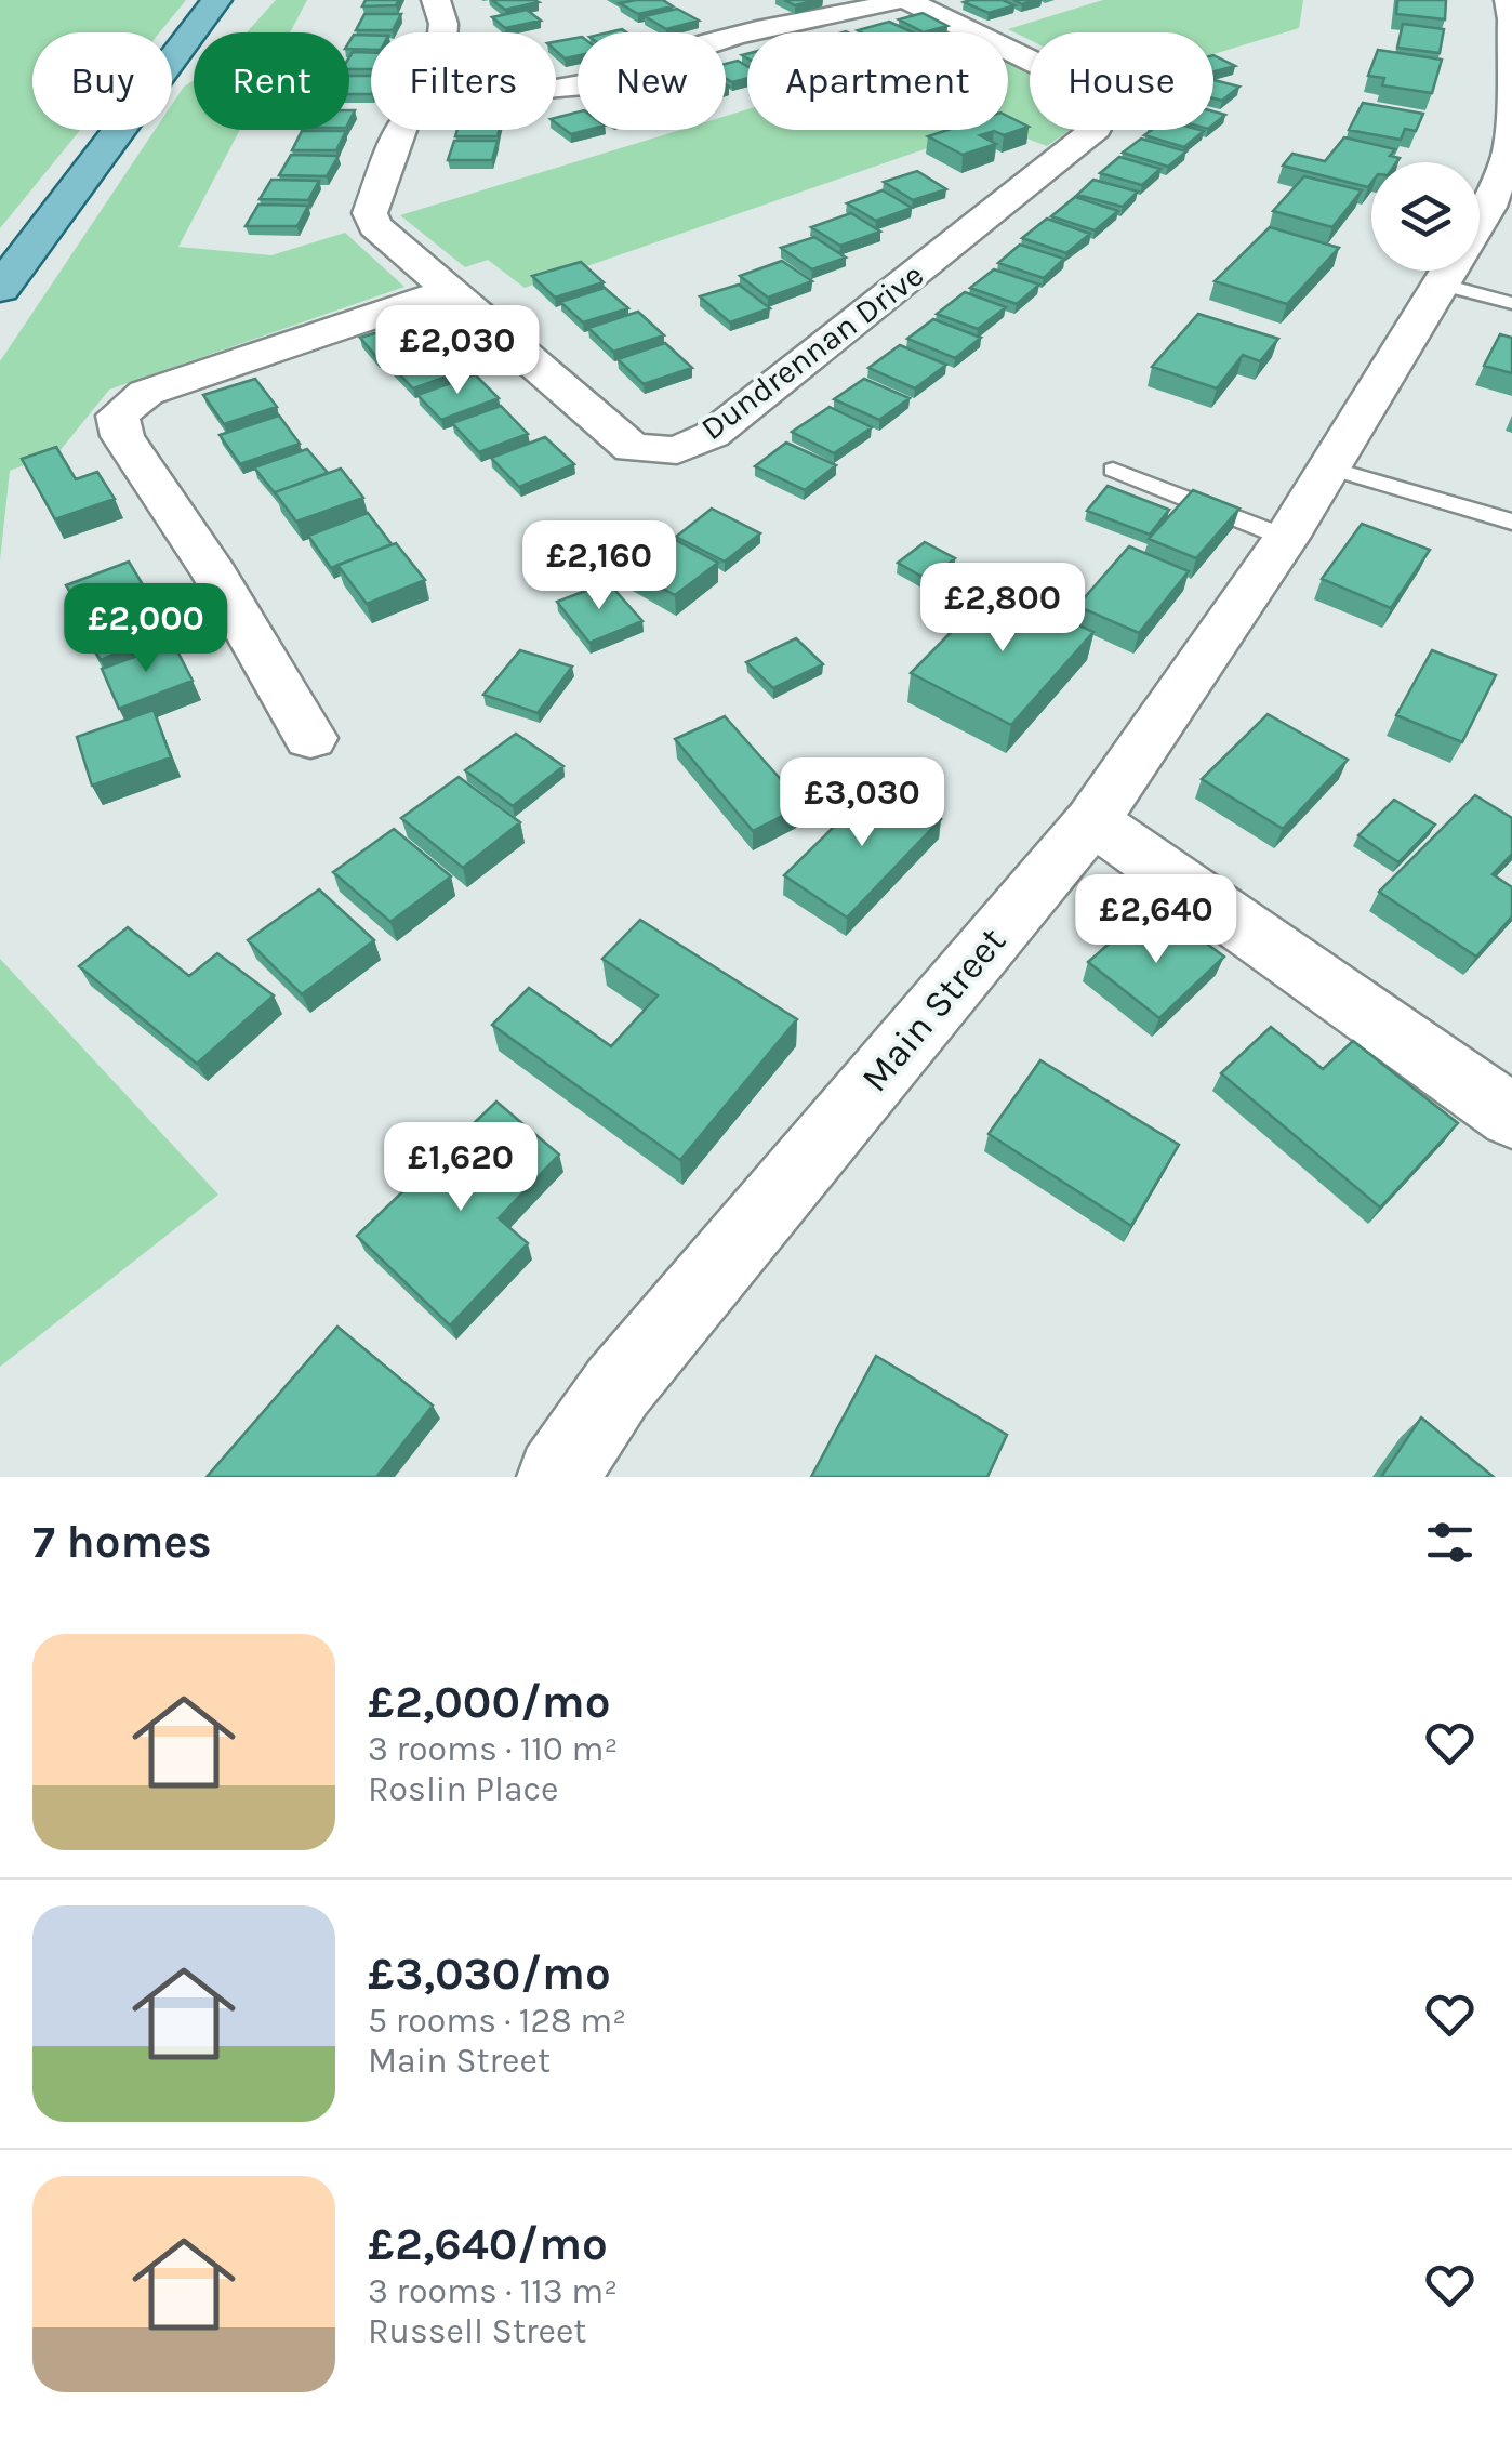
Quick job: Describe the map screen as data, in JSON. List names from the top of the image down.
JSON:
{
  "streets": {
    "street": ["Dundrennan Drive", "Main Street"]
  },
  "page": {
    "chip": [
      "Buy",
      "Rent",
      "Filters",
      "New",
      "Apartment",
      "House"
    ],
    "price": [
      "£2,030",
      "£2,160",
      "£2,800",
      "£2,000",
      "£3,030",
      "£2,640",
      "£1,620"
    ],
    "heading": "7 homes",
    "list": [
      {
        "name": "£2,000/mo",
        "note": "3 rooms · 110 m² · Roslin Place"
      },
      {
        "name": "£3,030/mo",
        "note": "5 rooms · 128 m² · Main Street"
      },
      {
        "name": "£2,640/mo",
        "note": "3 rooms · 113 m² · Russell Street"
      }
    ]
  }
}
